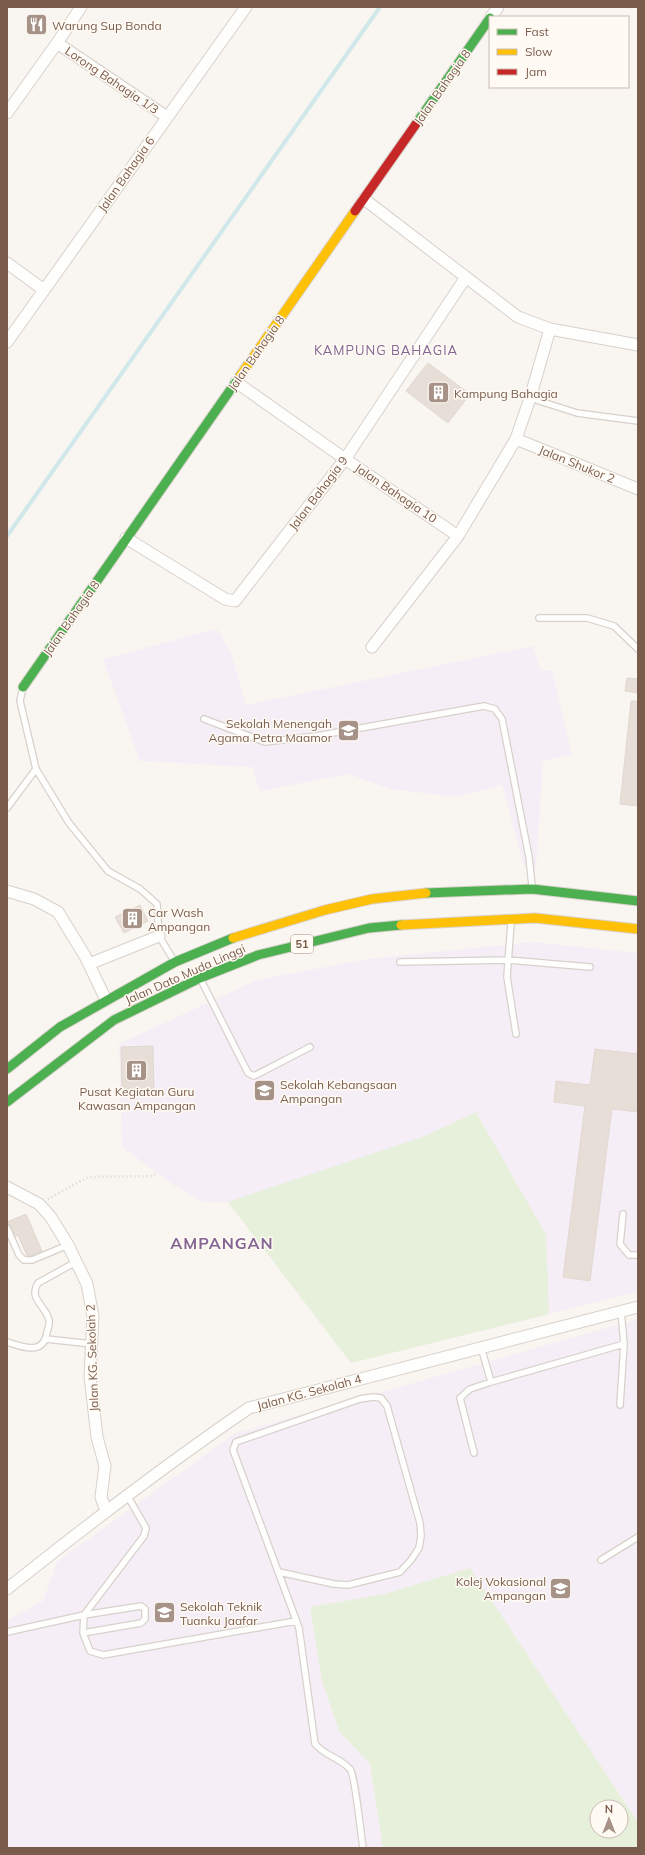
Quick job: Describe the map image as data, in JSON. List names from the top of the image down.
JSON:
{
  "streets": {
    "main road": ["Jalan Bahagia 8", "51", "Jalan Dato Muda Linggi"],
    "street": [
      "Lorong Bahagia 1/3",
      "Jalan Bahagia 6",
      "Jalan Shukor 2",
      "Jalan Bahagia 9",
      "Jalan Bahagia 10",
      "Jalan KG. Sekolah 2",
      "Jalan KG. Sekolah 4"
    ]
  },
  "crossings": [
    ["Lorong Bahagia 1/3", "Jalan Bahagia 6"],
    ["Jalan Bahagia 8", "Jalan Bahagia 9"],
    ["Jalan Bahagia 8", "Jalan Bahagia 10"],
    ["Jalan Bahagia 9", "Jalan Bahagia 10"],
    ["Jalan KG. Sekolah 2", "Jalan KG. Sekolah 4"]
  ],
  "districts": ["KAMPUNG BAHAGIA", "AMPANGAN"],
  "places": {
    "restaurant": ["Warung Sup Bonda"],
    "building": ["Kampung Bahagia", "Car Wash Ampangan", "Pusat Kegiatan Guru Kawasan Ampangan"],
    "school or university": [
      "Sekolah Menengah Agama Petra Maamor",
      "Sekolah Kebangsaan Ampangan",
      "Kolej Vokasional Ampangan",
      "Sekolah Teknik Tuanku Jaafar"
    ]
  },
  "legend": ["Fast", "Slow", "Jam"],
  "north": "top"
}
